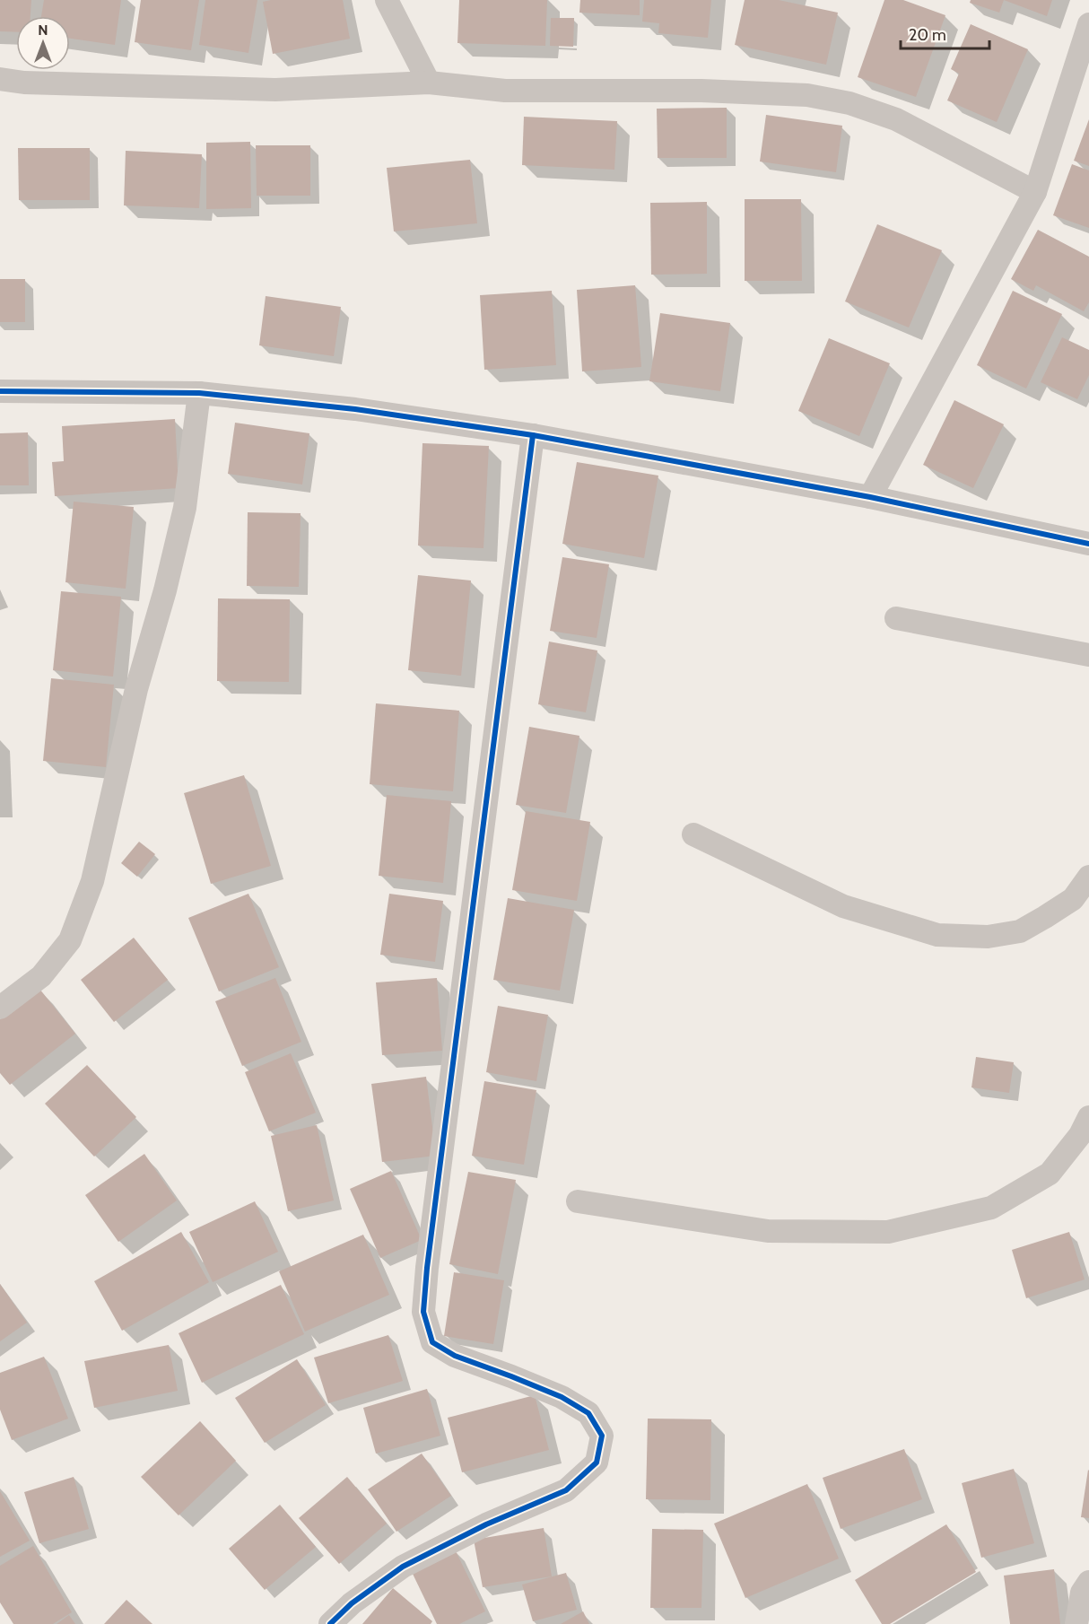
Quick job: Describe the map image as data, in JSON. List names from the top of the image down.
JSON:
{
  "scale_bar": "20 m",
  "north": "top"
}
